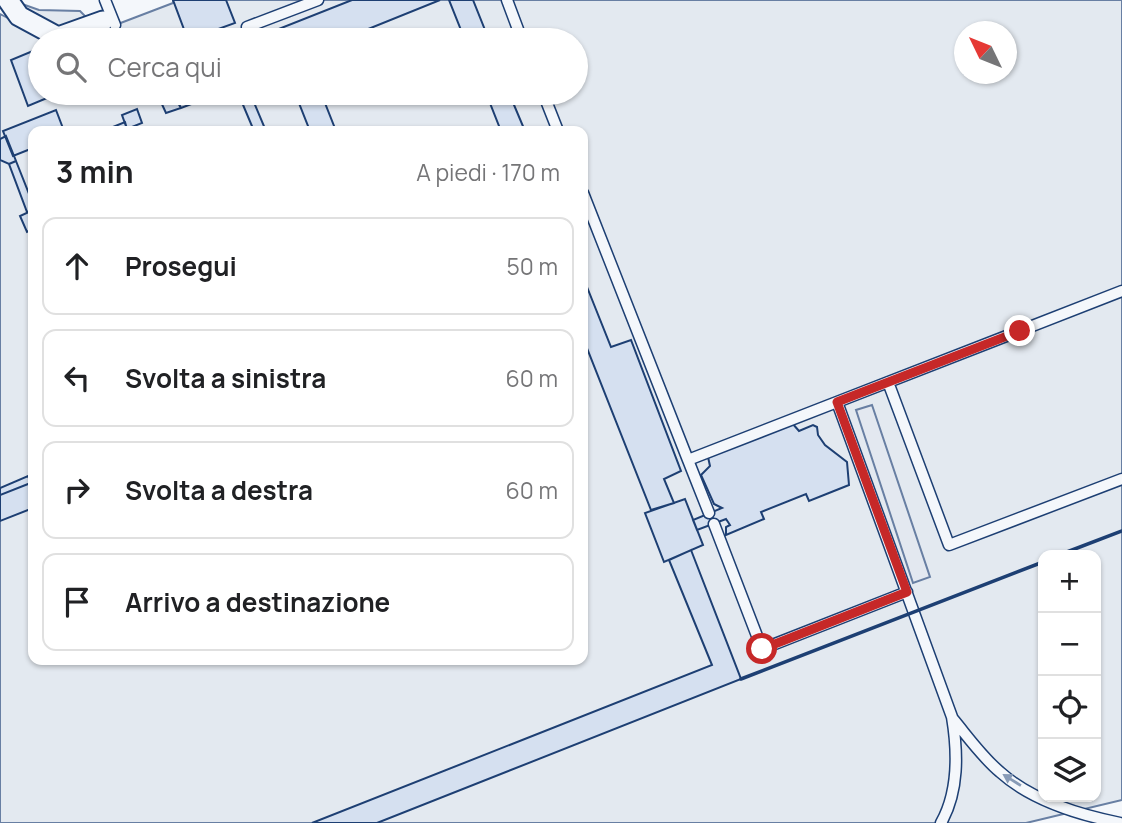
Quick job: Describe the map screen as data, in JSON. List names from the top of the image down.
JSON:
{
  "north": "top left",
  "page": {
    "search": "Cerca qui",
    "heading": ["3 min", "A piedi · 170 m"],
    "list": [
      ["Prosegui", "50 m"],
      ["Svolta a sinistra", "60 m"],
      ["Svolta a destra", "60 m"],
      "Arrivo a destinazione"
    ],
    "map_buttons": ["+", "−"]
  }
}
